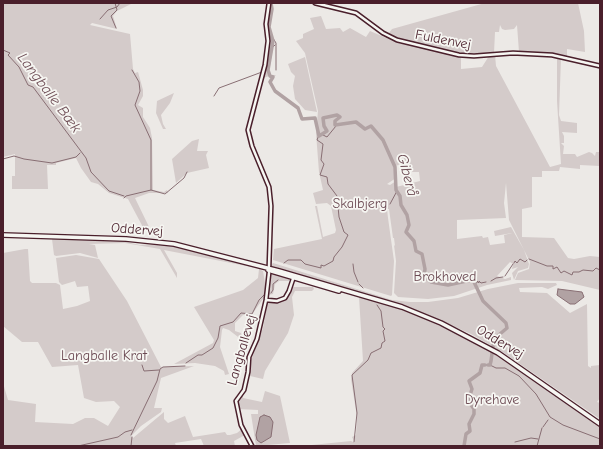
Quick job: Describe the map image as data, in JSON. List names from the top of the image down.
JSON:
{
  "streets": {
    "main road": ["Oddervej"],
    "street": ["Fuldenvej", "Langballevej"]
  },
  "crossings": [
    ["Oddervej", "Langballevej"]
  ],
  "water": ["Langballe Bæk", "Giberå"],
  "parks": [
    "Skalbjerg",
    "Brokhoved",
    "Langballe Krat",
    "Dyrehave"
  ]
}
